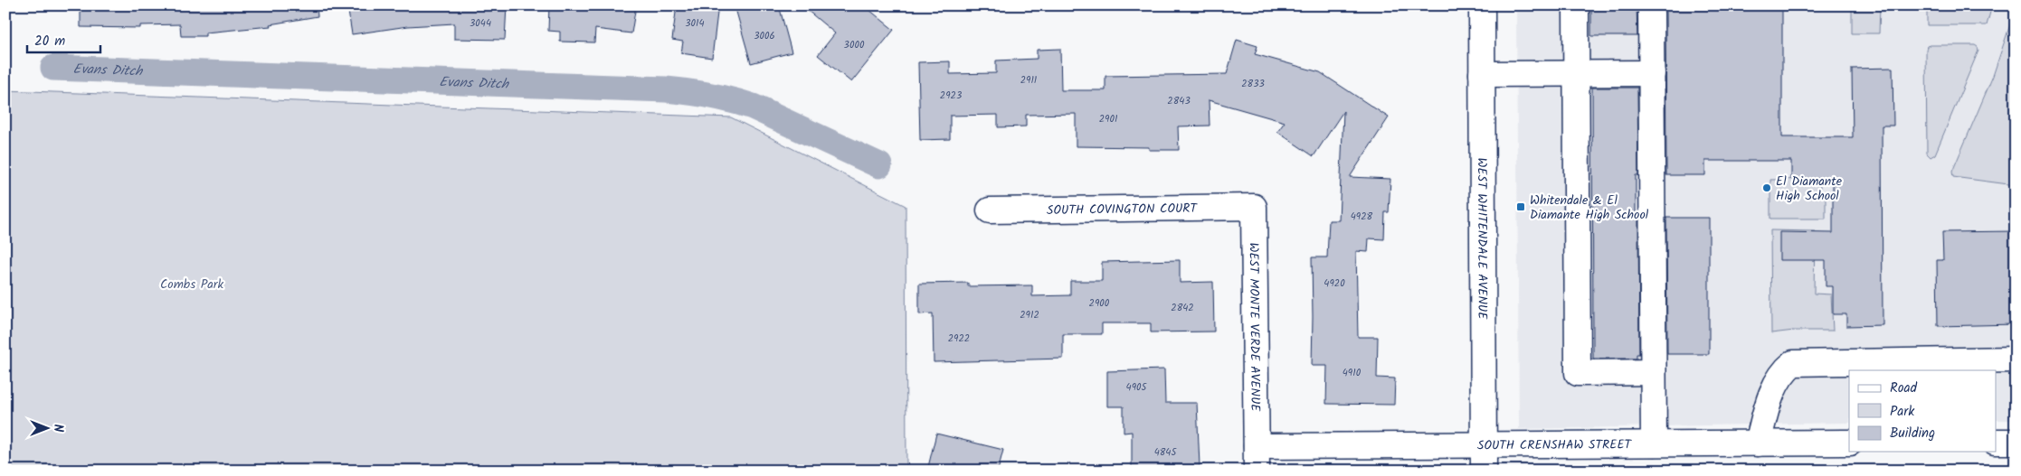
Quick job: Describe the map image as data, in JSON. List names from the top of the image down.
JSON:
{
  "streets": {
    "street": [
      "SOUTH COVINGTON COURT",
      "WEST WHITENDALE AVENUE",
      "WEST MONTE VERDE AVENUE",
      "SOUTH CRENSHAW STREET"
    ]
  },
  "crossings": [
    ["SOUTH COVINGTON COURT", "WEST MONTE VERDE AVENUE"],
    ["WEST WHITENDALE AVENUE", "SOUTH CRENSHAW STREET"],
    ["WEST MONTE VERDE AVENUE", "SOUTH CRENSHAW STREET"]
  ],
  "water": ["Evans Ditch"],
  "parks": ["Combs Park"],
  "places": {
    "other": ["El Diamante High School"],
    "transit": ["Whitendale & El Diamante High School"]
  },
  "house_numbers": [
    "3044",
    "3014",
    "3006",
    "3000",
    "2911",
    "2833",
    "2923",
    "2843",
    "2901",
    "4928",
    "4920",
    "2900",
    "2842",
    "2912",
    "2922",
    "4910",
    "4905",
    "4845"
  ],
  "legend": ["Road", "Park", "Building"],
  "scale_bar": "20 m",
  "north": "right"
}
